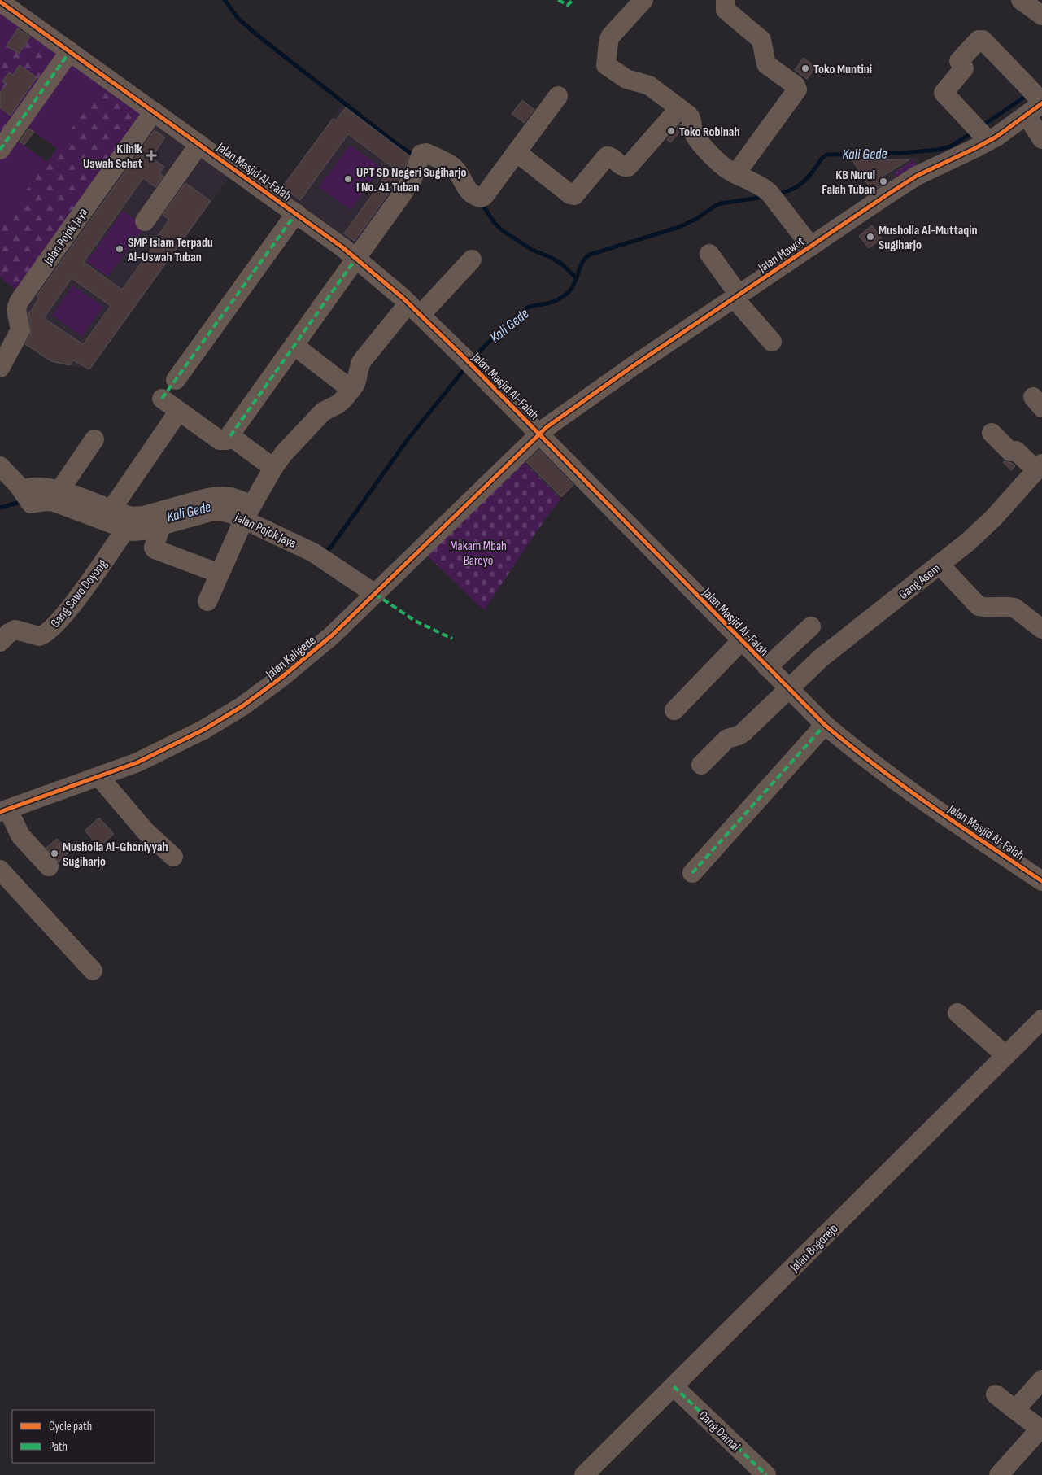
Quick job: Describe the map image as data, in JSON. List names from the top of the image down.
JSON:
{
  "streets": {
    "street": [
      "Jalan Masjid Al-Falah",
      "Jalan Pojok Jaya",
      "Jalan Mawot",
      "Gang Asem",
      "Gang Sawo Doyong",
      "Jalan Kaligede",
      "Jalan Bogorejo",
      "Gang Damai"
    ]
  },
  "crossings": [
    ["Jalan Masjid Al-Falah", "Jalan Pojok Jaya"],
    ["Jalan Masjid Al-Falah", "Jalan Mawot"],
    ["Jalan Masjid Al-Falah", "Gang Asem"],
    ["Jalan Masjid Al-Falah", "Jalan Kaligede"],
    ["Jalan Pojok Jaya", "Gang Sawo Doyong"],
    ["Jalan Pojok Jaya", "Jalan Kaligede"],
    ["Jalan Mawot", "Jalan Kaligede"],
    ["Jalan Bogorejo", "Gang Damai"]
  ],
  "water": ["Kali Gede"],
  "parks": ["Makam Mbah Bareyo"],
  "places": {
    "other": [
      "Toko Muntini",
      "Toko Robinah",
      "UPT SD Negeri Sugiharjo I No. 41 Tuban",
      "KB Nurul Falah Tuban",
      "Musholla Al-Muttaqin Sugiharjo",
      "SMP Islam Terpadu Al-Uswah Tuban",
      "Musholla Al-Ghoniyyah Sugiharjo"
    ],
    "health": ["Klinik Uswah Sehat"]
  },
  "legend": ["Cycle path", "Path"]
}
